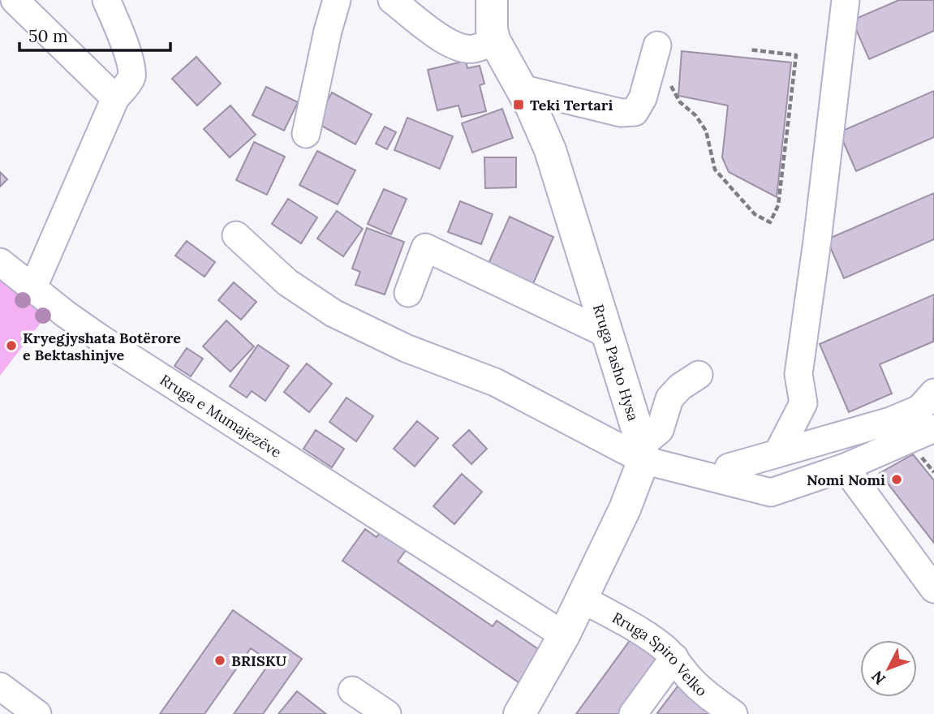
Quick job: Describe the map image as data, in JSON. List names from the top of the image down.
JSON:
{
  "streets": {
    "main road": ["Rruga Pasho Hysa"],
    "street": ["Rruga e Mumajezëve", "Rruga Spiro Velko"]
  },
  "places": {
    "transit": ["Teki Tertari"],
    "other": ["Kryegjyshata Botërore e Bektashinjve", "Nomi Nomi", "BRISKU"]
  },
  "scale_bar": "50 m",
  "north": "bottom left"
}
